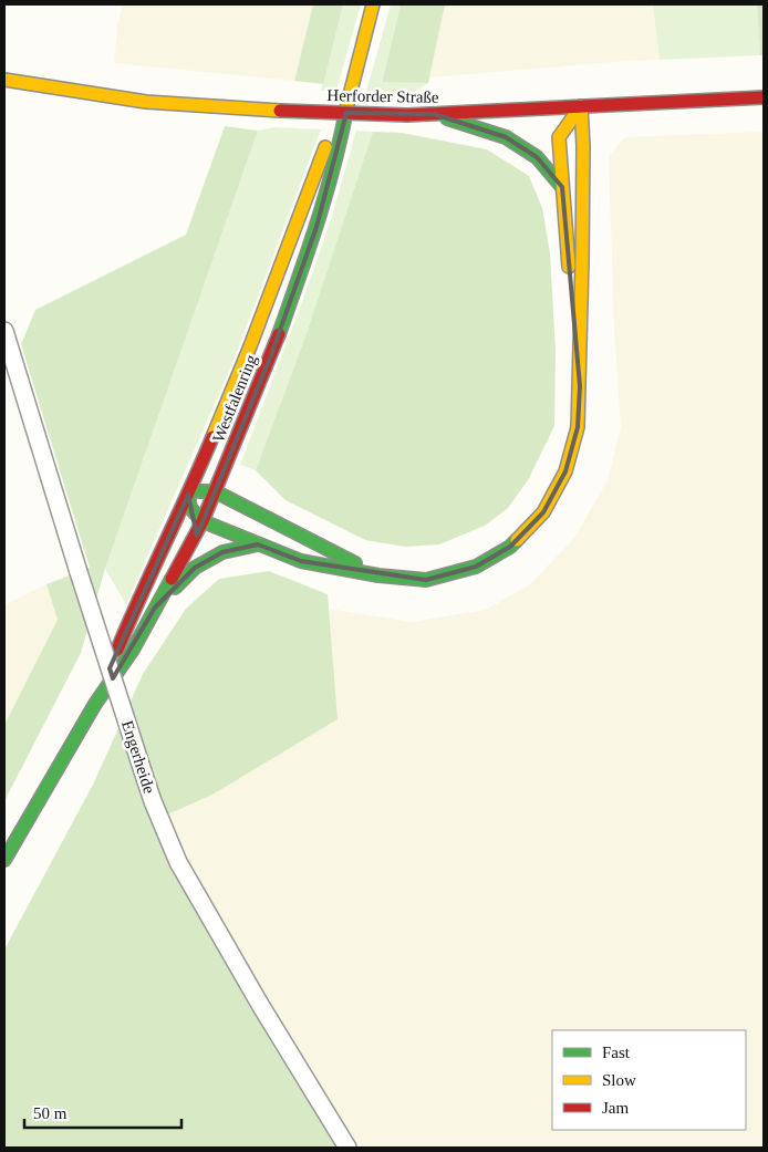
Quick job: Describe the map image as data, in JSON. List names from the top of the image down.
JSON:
{
  "streets": {
    "main road": ["Herforder Straße", "Westfalenring"],
    "street": ["Engerheide"]
  },
  "legend": ["Fast", "Slow", "Jam"],
  "scale_bar": "50 m"
}
